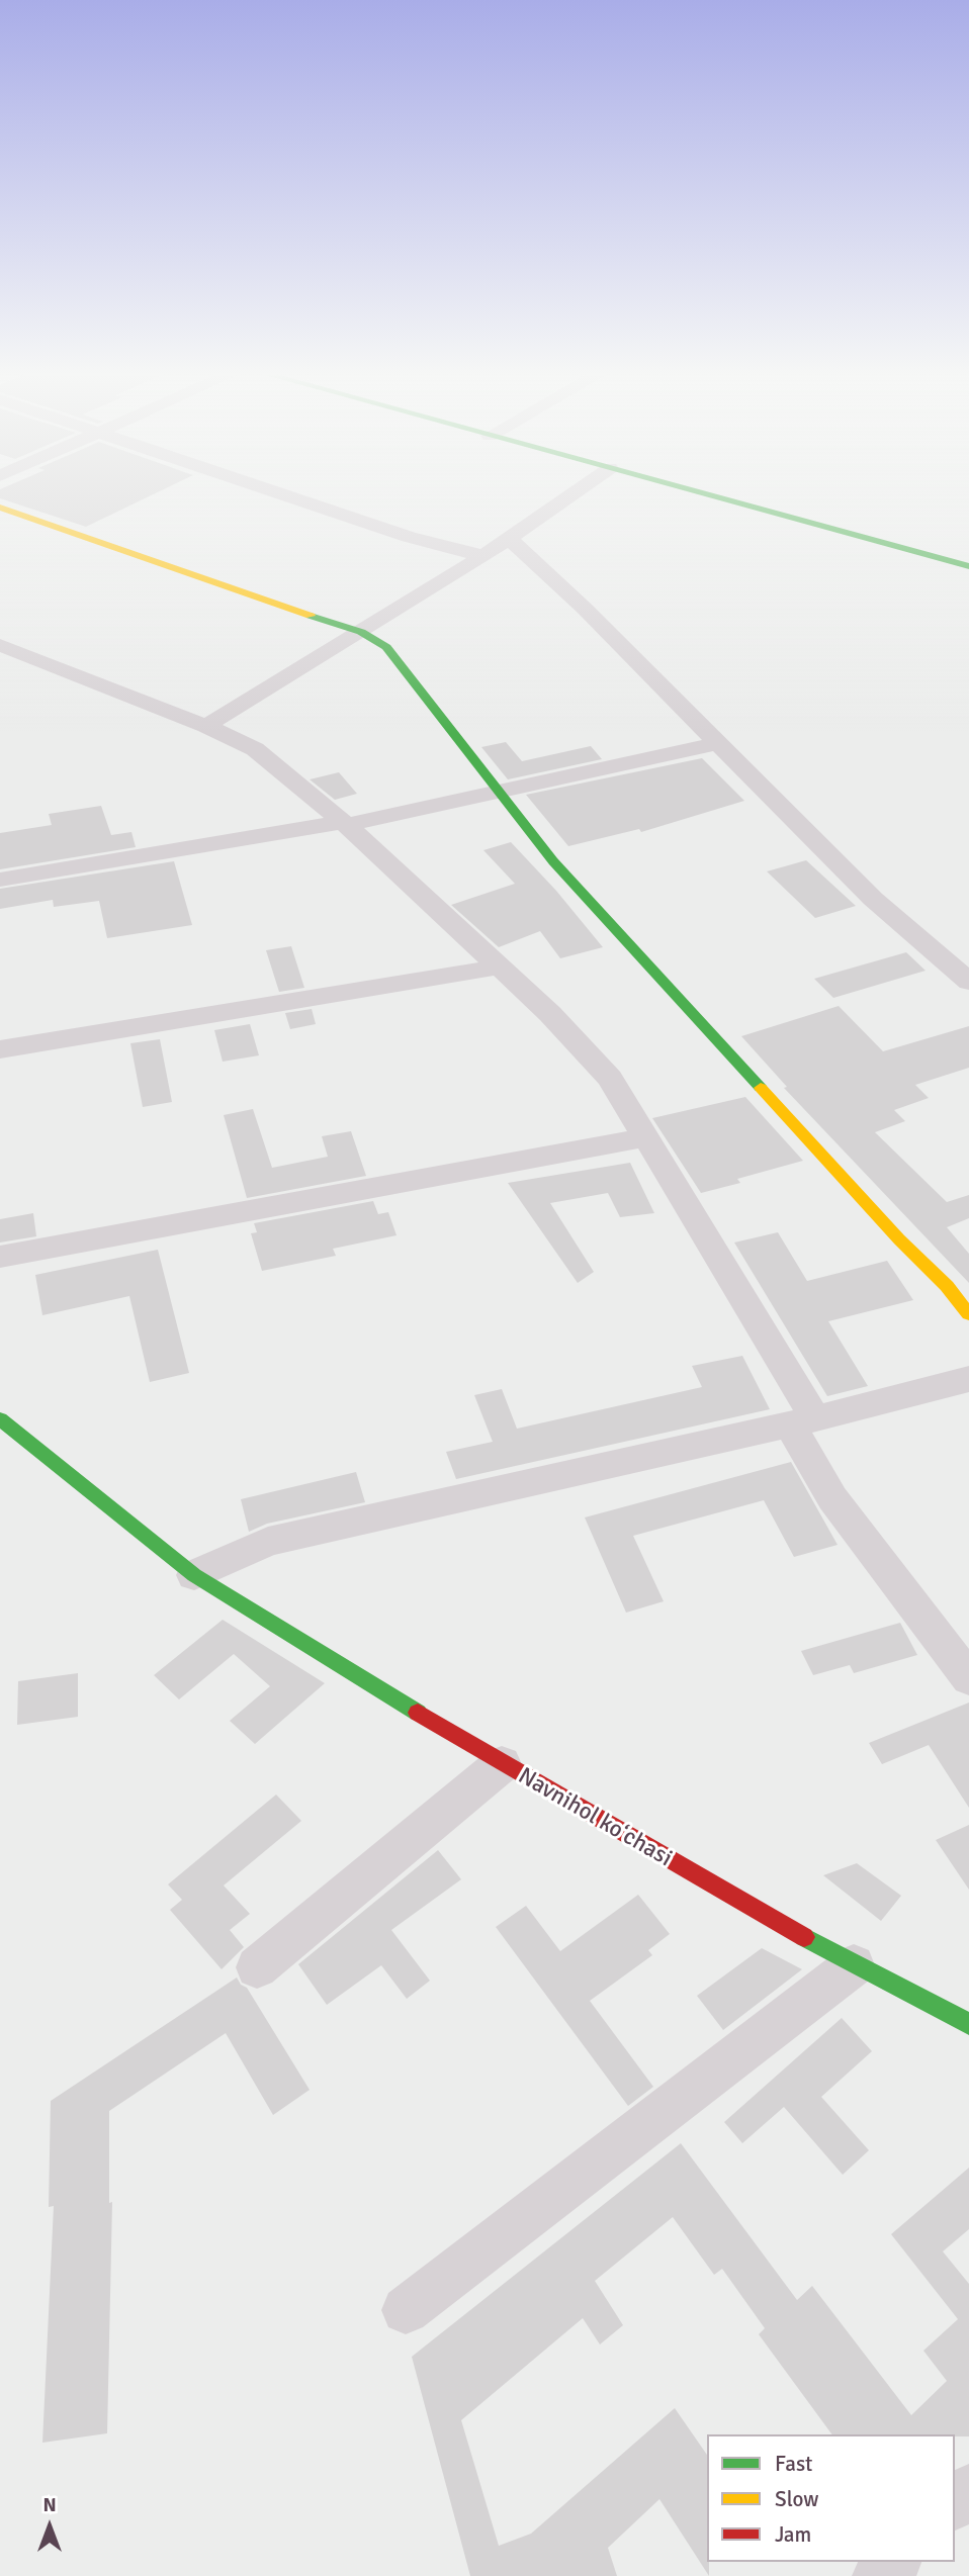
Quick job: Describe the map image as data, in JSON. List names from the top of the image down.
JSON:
{
  "streets": {
    "street": ["Navnihol koʻchasi"]
  },
  "legend": ["Fast", "Slow", "Jam"],
  "north": "top"
}
